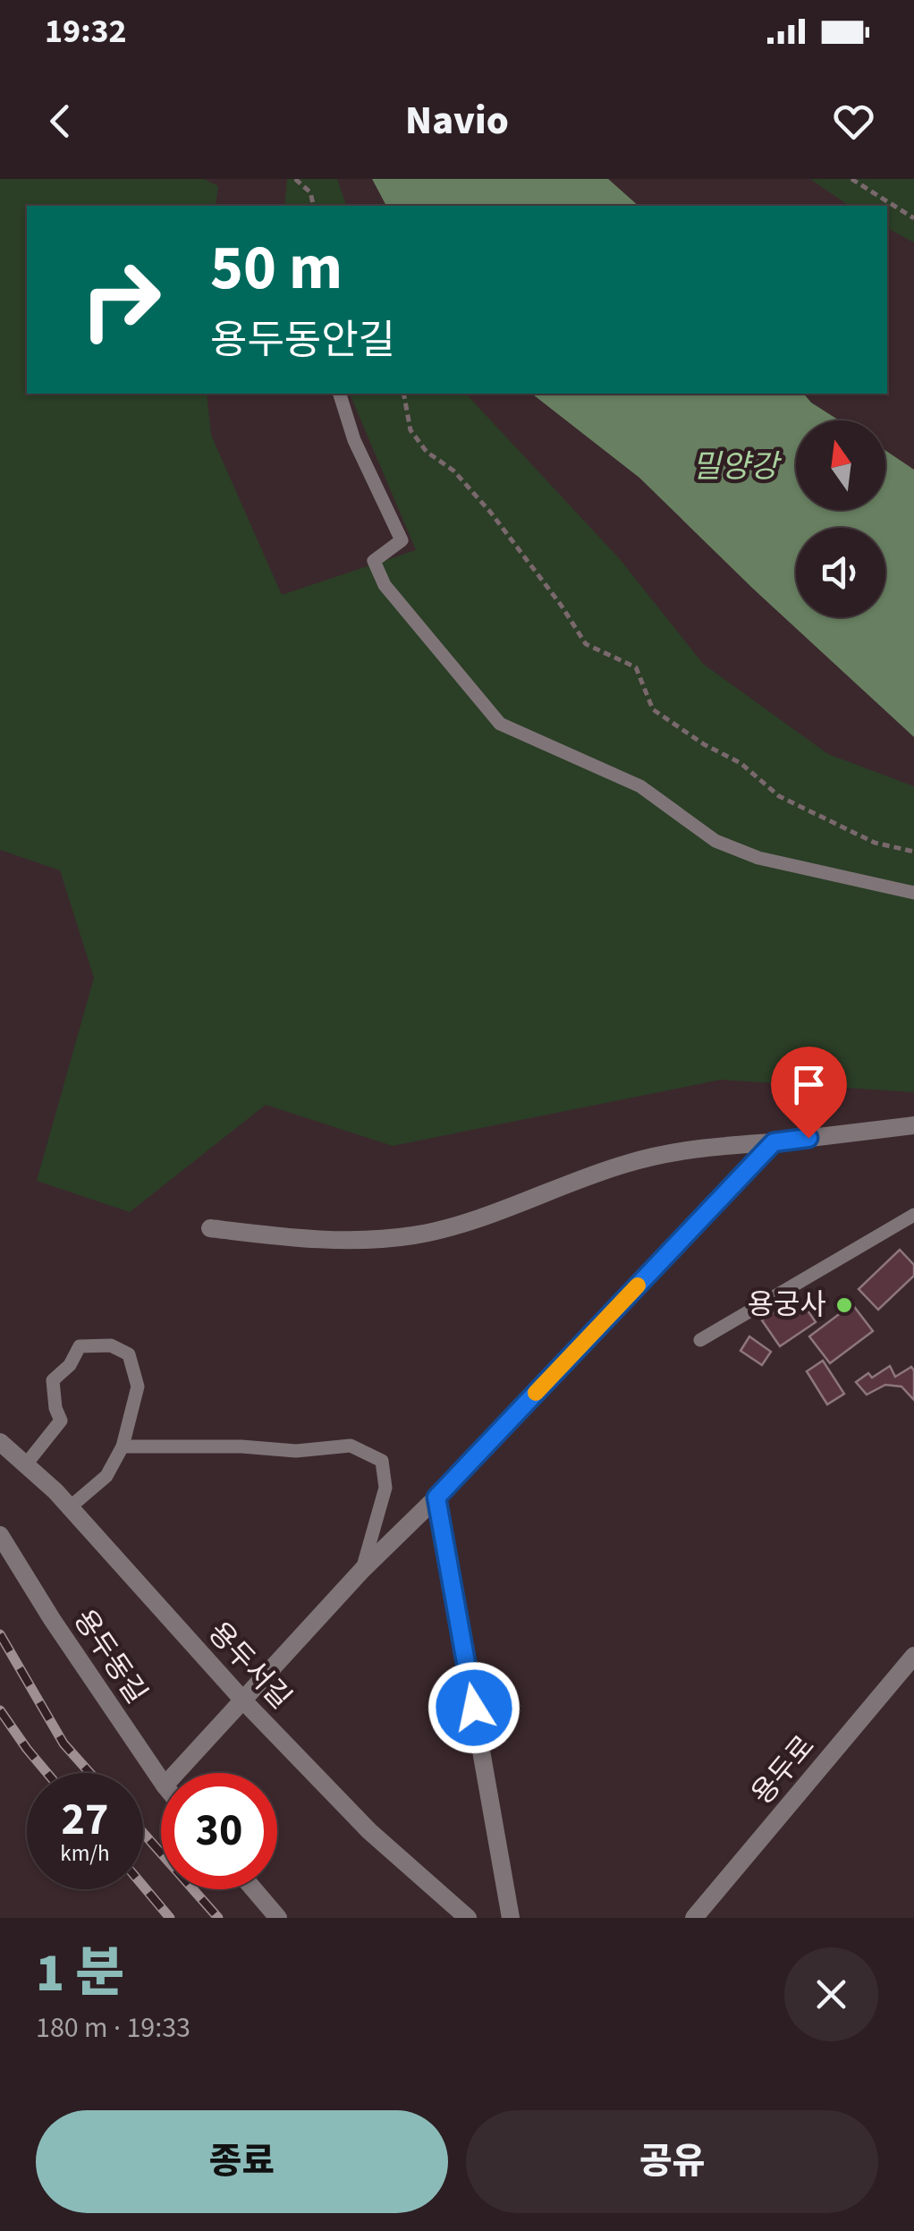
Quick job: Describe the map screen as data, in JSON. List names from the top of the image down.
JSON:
{
  "streets": {
    "street": ["용두동길", "용두서길", "용두로"]
  },
  "water": ["밀양강"],
  "places": ["용궁사"],
  "north": "top",
  "page": {
    "status": "19:32",
    "header": "Navio",
    "turn": ["50 m", "용두동안길"],
    "speed": "27 km/h",
    "limit": "30",
    "heading": ["1 분", "180 m · 19:33"],
    "buttons": ["종료", "공유"]
  }
}
